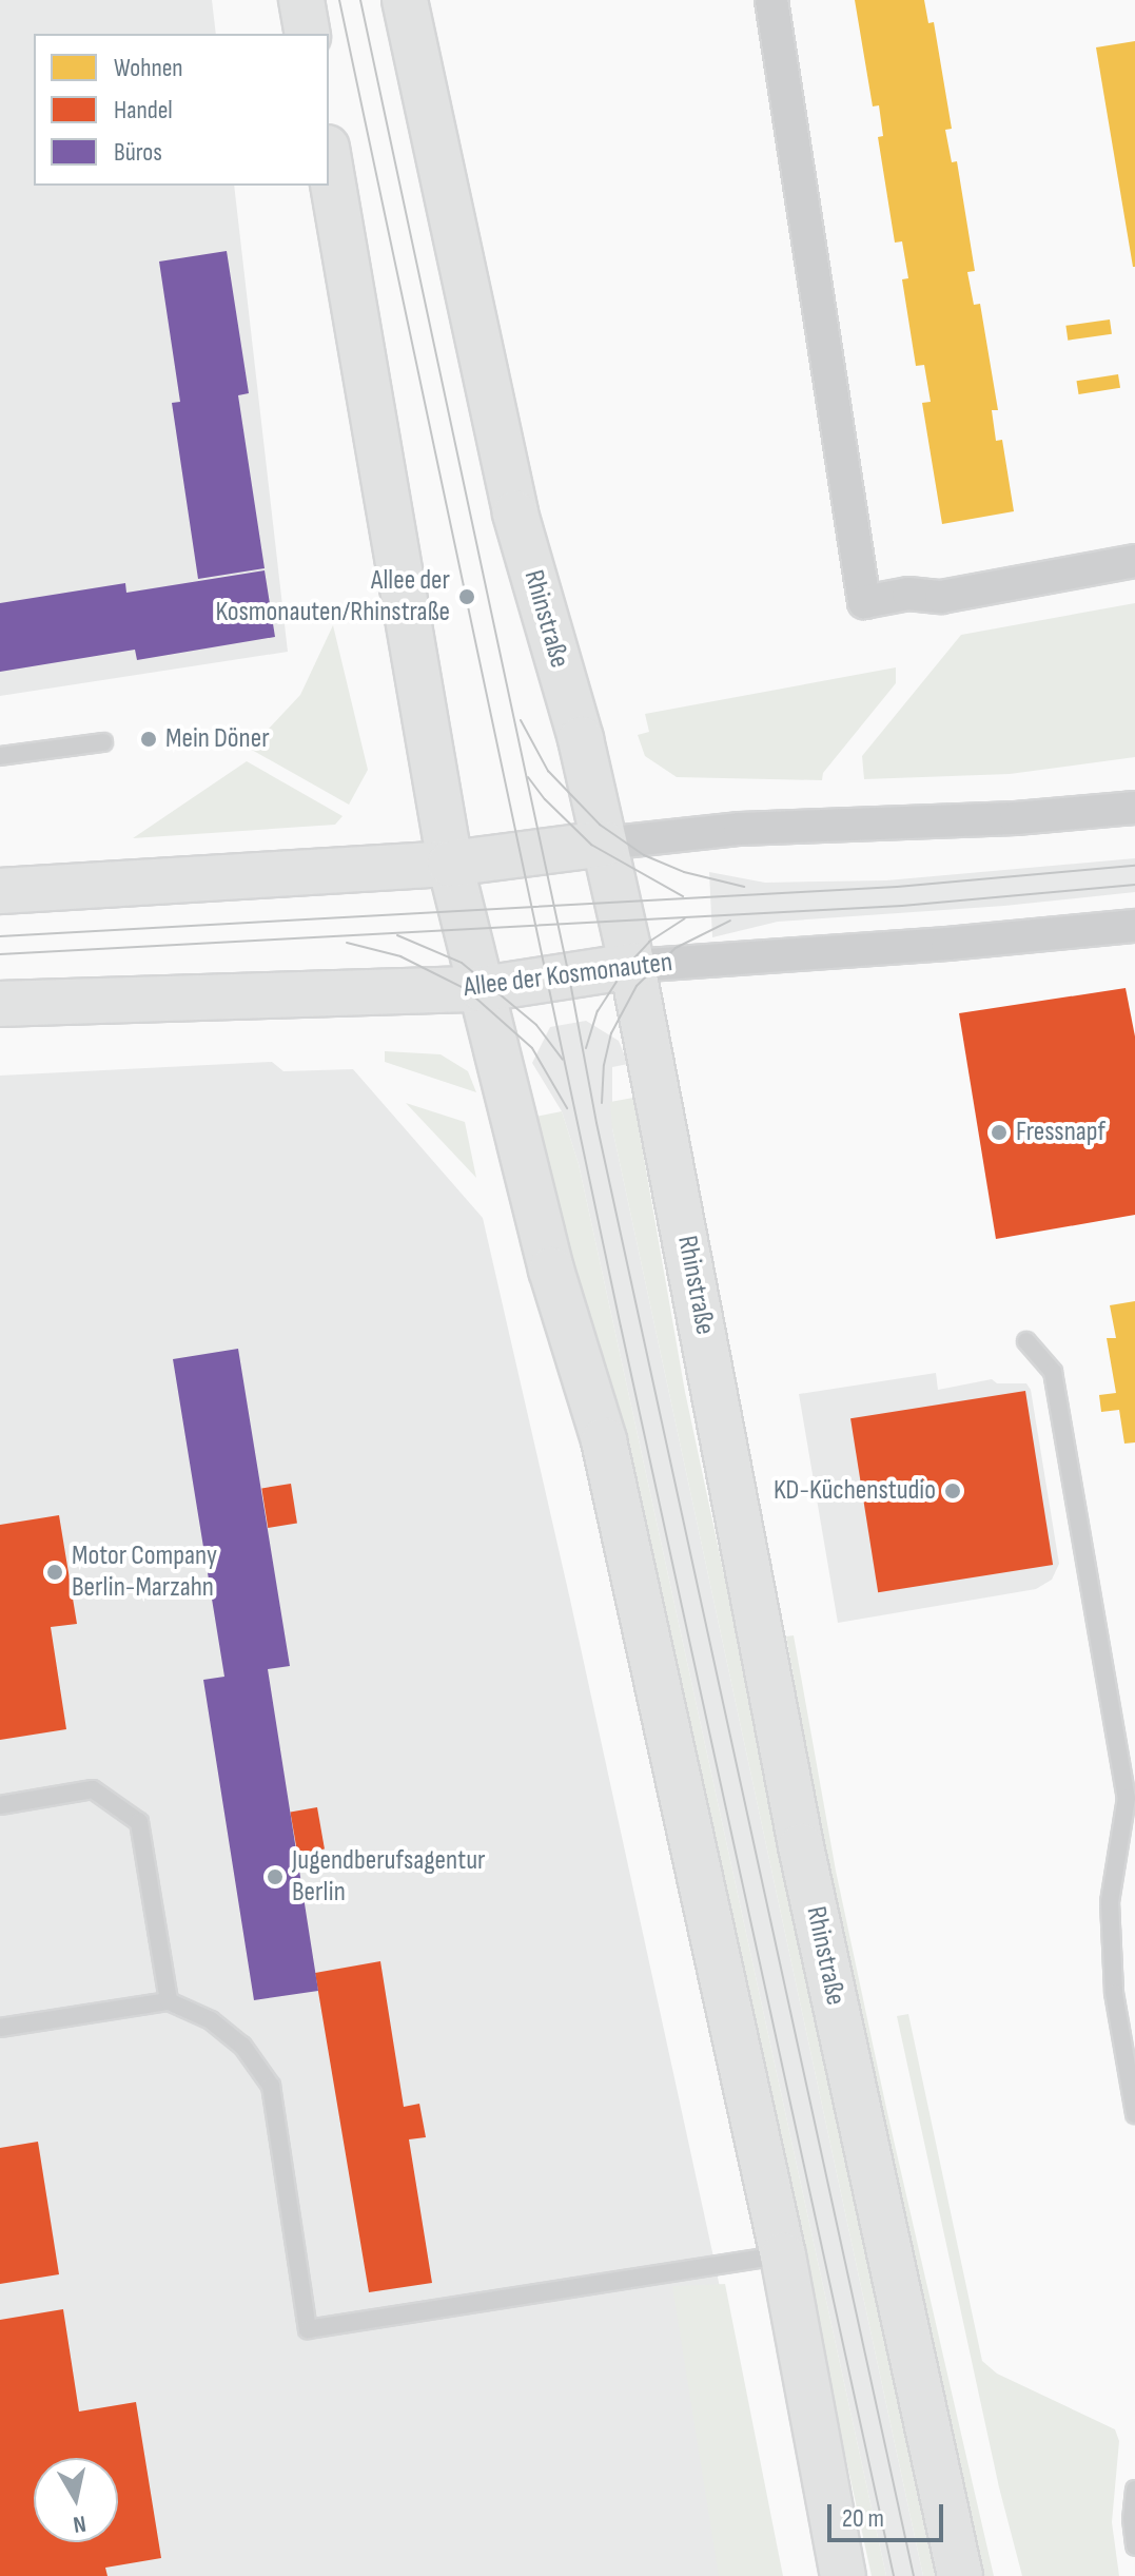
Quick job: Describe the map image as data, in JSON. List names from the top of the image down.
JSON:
{
  "streets": {
    "main road": ["Rhinstraße", "Allee der Kosmonauten"]
  },
  "crossings": [
    ["Rhinstraße", "Allee der Kosmonauten"]
  ],
  "places": [
    "Allee der Kosmonauten/Rhinstraße",
    "Mein Döner",
    "Fressnapf",
    "KD-Küchenstudio",
    "Motor Company Berlin-Marzahn",
    "Jugendberufsagentur Berlin"
  ],
  "legend": ["Wohnen", "Handel", "Büros"],
  "scale_bar": "20 m",
  "north": "bottom"
}
